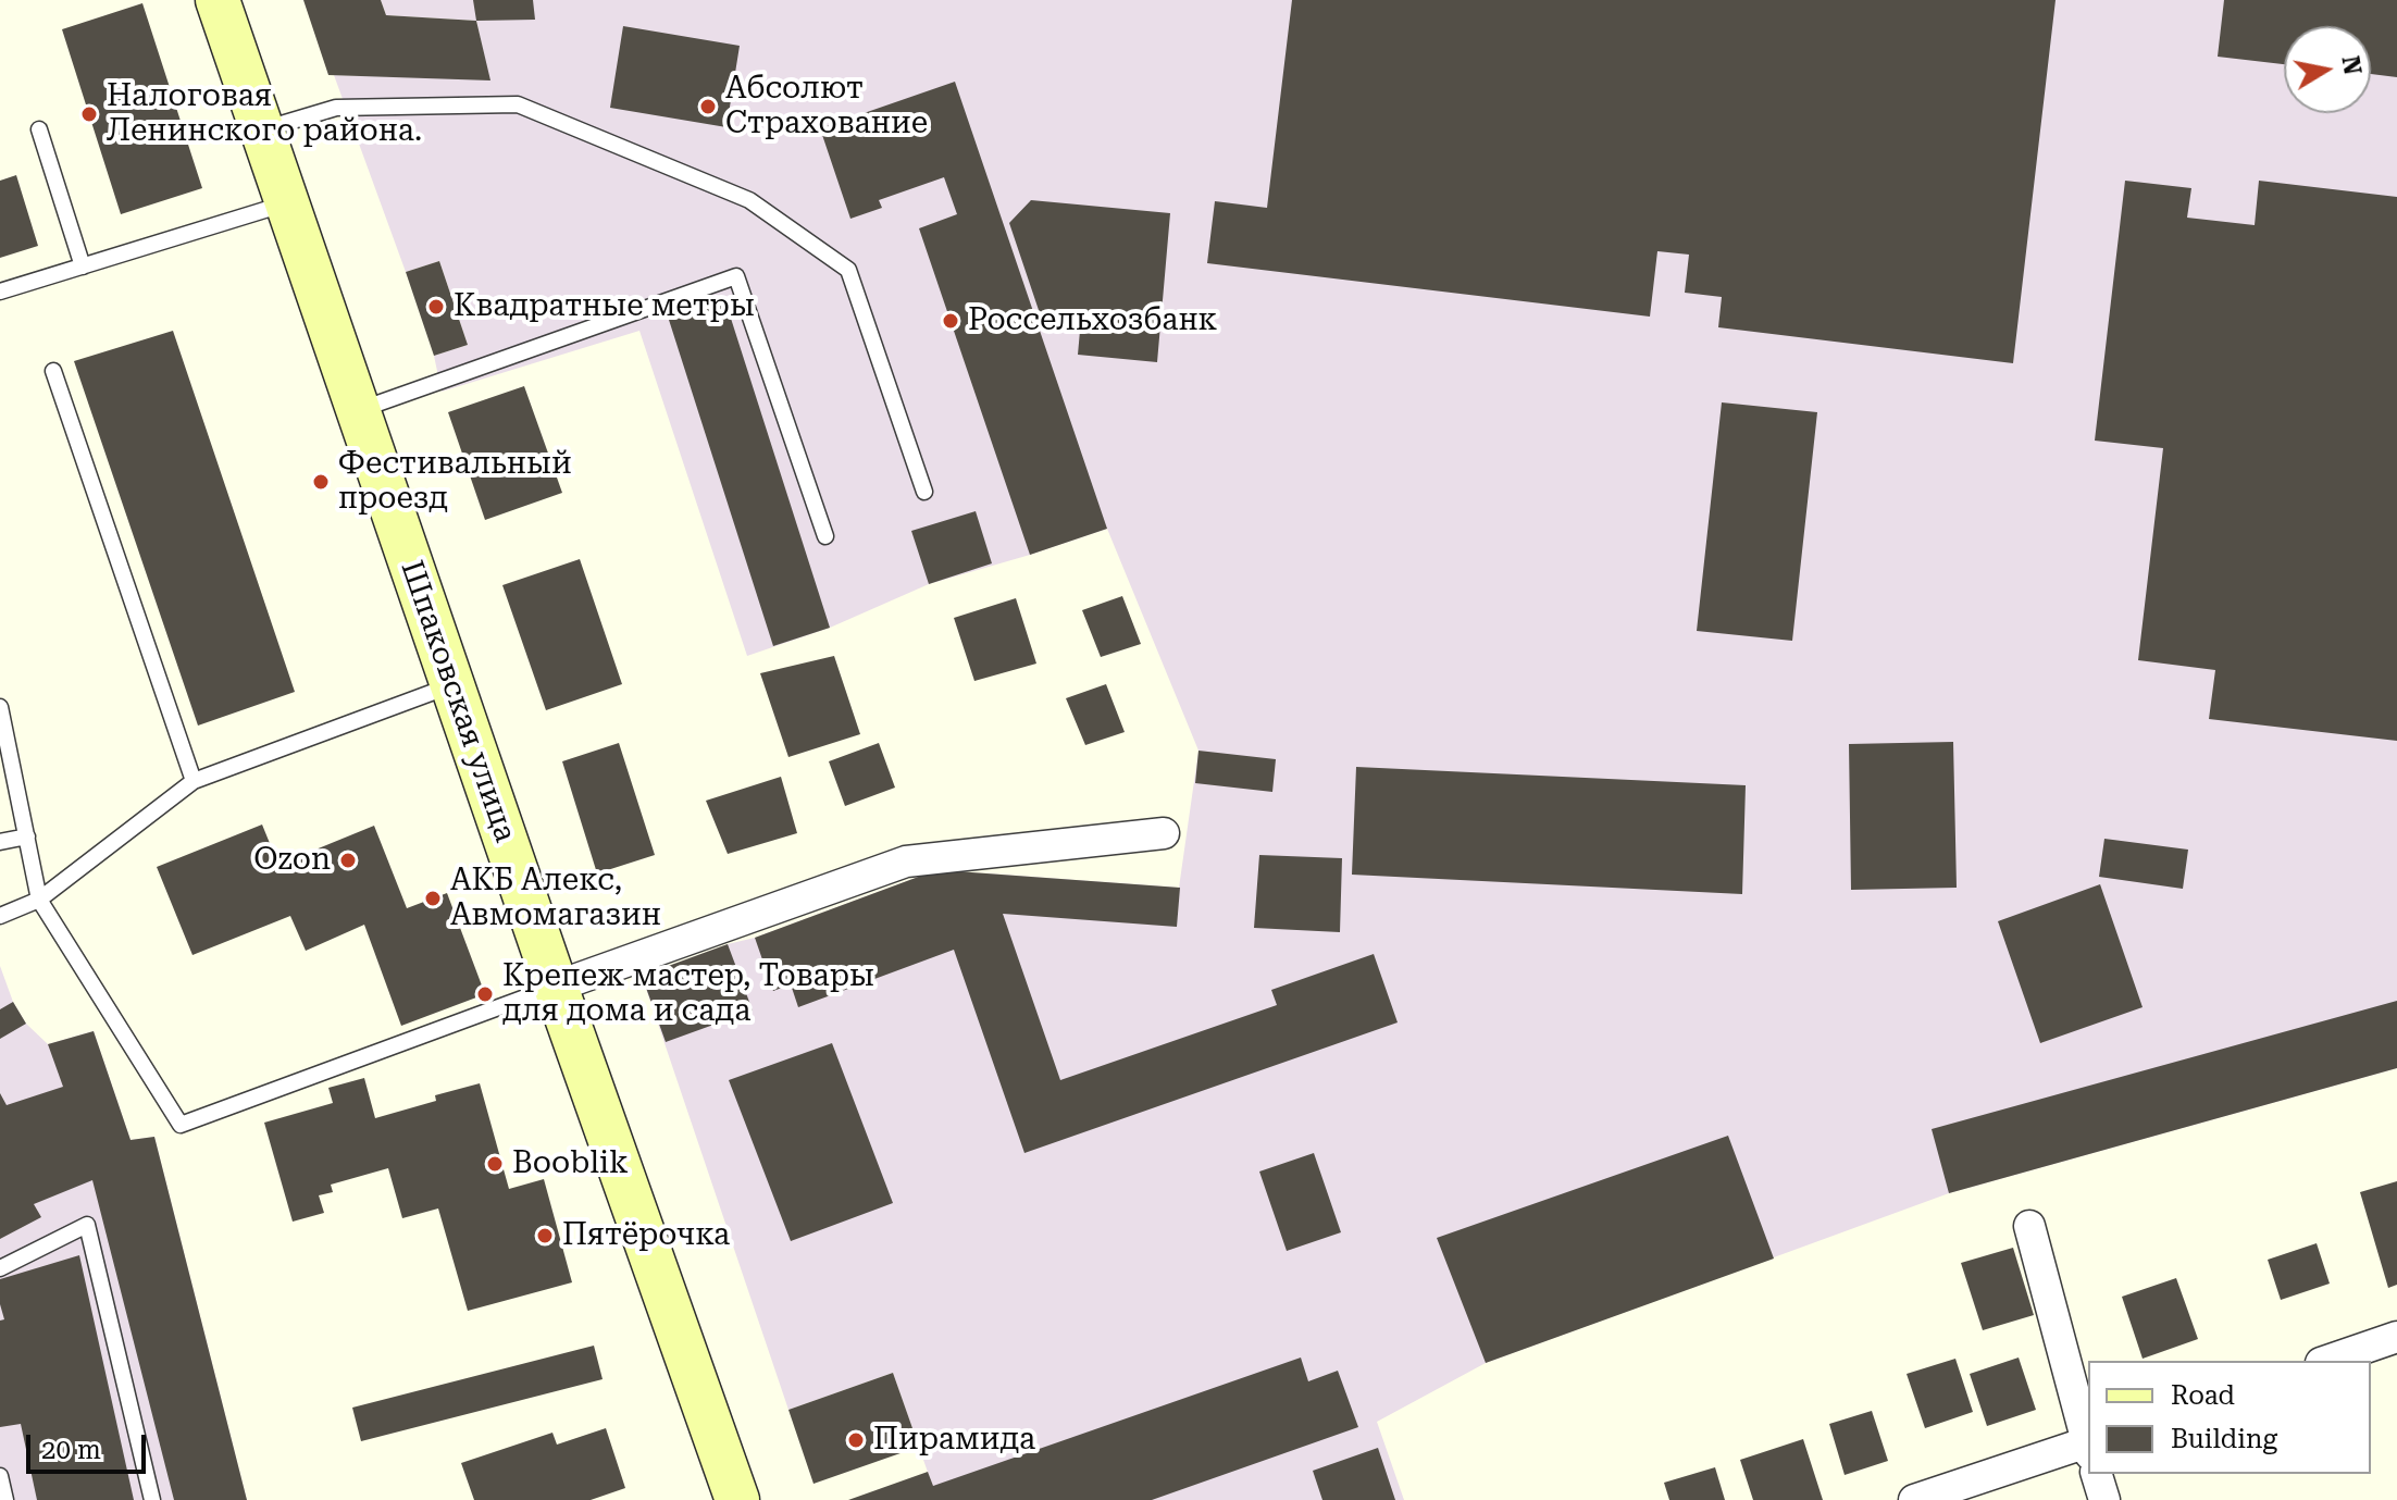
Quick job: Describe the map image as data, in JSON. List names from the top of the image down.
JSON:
{
  "streets": {
    "main road": ["Шпаковская улица"]
  },
  "places": [
    "Абсолют Страхование",
    "Налоговая Ленинского района.",
    "Квадратные метры",
    "Россельхозбанк",
    "Фестивальный проезд",
    "Ozon",
    "АКБ Алекс, Авмомагазин",
    "Крепеж мастер, Товары для дома и сада",
    "Booblik",
    "Пятёрочка",
    "Пирамида"
  ],
  "legend": ["Road", "Building"],
  "scale_bar": "20 m",
  "north": "right"
}
